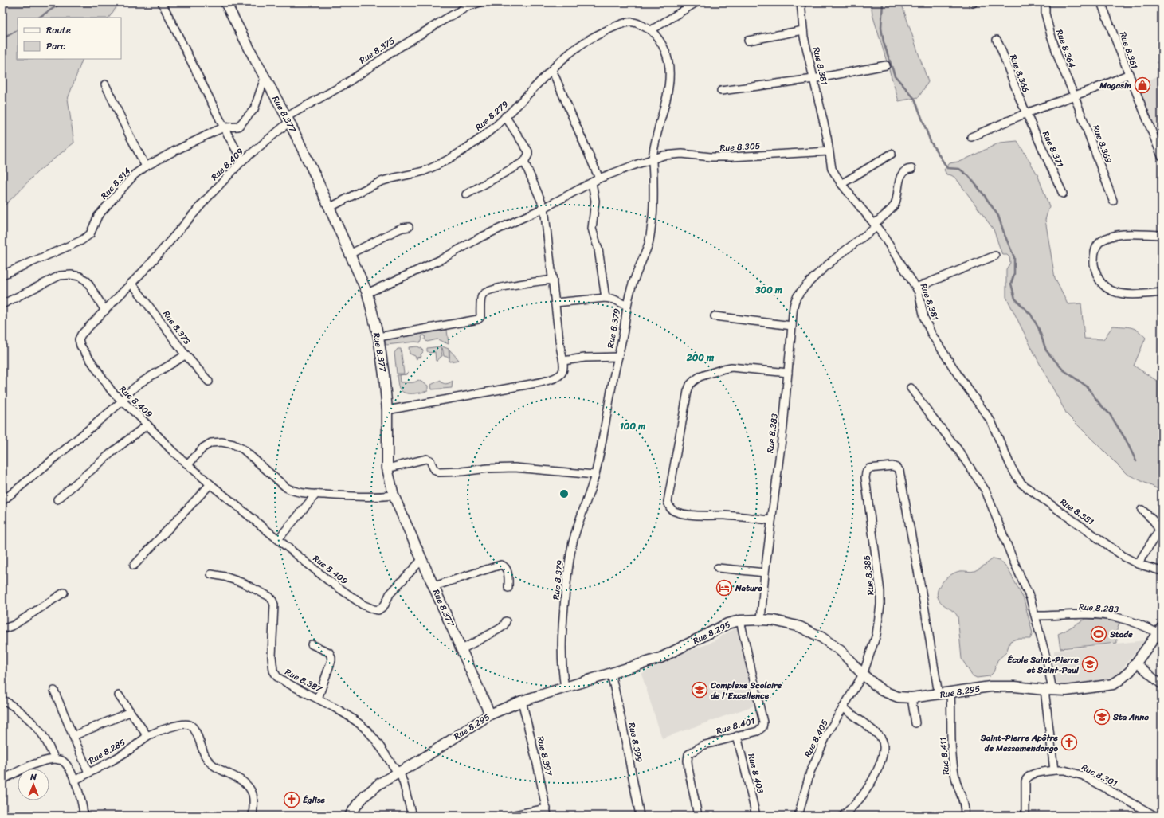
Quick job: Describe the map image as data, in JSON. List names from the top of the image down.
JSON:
{
  "streets": {
    "street": [
      "Rue 8.364",
      "Rue 8.375",
      "Rue 8.361",
      "Rue 8.381",
      "Rue 8.366",
      "Rue 8.377",
      "Rue 8.279",
      "Rue 8.369",
      "Rue 8.305",
      "Rue 8.371",
      "Rue 8.409",
      "Rue 8.314",
      "Rue 8.373",
      "Rue 8.379",
      "Rue 8.383",
      "Rue 8.385",
      "Rue 8.283",
      "Rue 8.295",
      "Rue 8.387",
      "Rue 8.401",
      "Rue 8.405",
      "Rue 8.399",
      "Rue 8.285",
      "Rue 8.397",
      "Rue 8.411",
      "Rue 8.403",
      "Rue 8.301"
    ]
  },
  "crossings": [
    ["Rue 8.364", "Rue 8.361"],
    ["Rue 8.364", "Rue 8.369"],
    ["Rue 8.375", "Rue 8.377"],
    ["Rue 8.375", "Rue 8.409"],
    ["Rue 8.361", "Rue 8.366"],
    ["Rue 8.361", "Rue 8.369"],
    ["Rue 8.361", "Rue 8.371"],
    ["Rue 8.381", "Rue 8.305"],
    ["Rue 8.381", "Rue 8.383"],
    ["Rue 8.366", "Rue 8.371"],
    ["Rue 8.377", "Rue 8.279"],
    ["Rue 8.377", "Rue 8.305"],
    ["Rue 8.377", "Rue 8.409"],
    ["Rue 8.377", "Rue 8.314"],
    ["Rue 8.377", "Rue 8.295"],
    ["Rue 8.279", "Rue 8.379"],
    ["Rue 8.305", "Rue 8.379"],
    ["Rue 8.409", "Rue 8.373"],
    ["Rue 8.379", "Rue 8.295"],
    ["Rue 8.383", "Rue 8.295"],
    ["Rue 8.385", "Rue 8.295"],
    ["Rue 8.385", "Rue 8.405"],
    ["Rue 8.283", "Rue 8.295"],
    ["Rue 8.295", "Rue 8.387"],
    ["Rue 8.295", "Rue 8.401"],
    ["Rue 8.295", "Rue 8.405"],
    ["Rue 8.295", "Rue 8.399"],
    ["Rue 8.295", "Rue 8.397"],
    ["Rue 8.295", "Rue 8.411"],
    ["Rue 8.401", "Rue 8.403"]
  ],
  "places": {
    "shop": ["Magasin"],
    "hotel": ["Nature"],
    "sports": ["Stade"],
    "school or university": ["École Saint-Pierre et Saint-Paul", "Complexe Scolaire de l'Excellence", "Sta Anne"],
    "church": ["Saint-Pierre Apôtre de Messamendongo", "Église"]
  },
  "legend": ["Route", "Parc"],
  "north": "top",
  "rings": ["300 m", "200 m", "100 m"]
}
